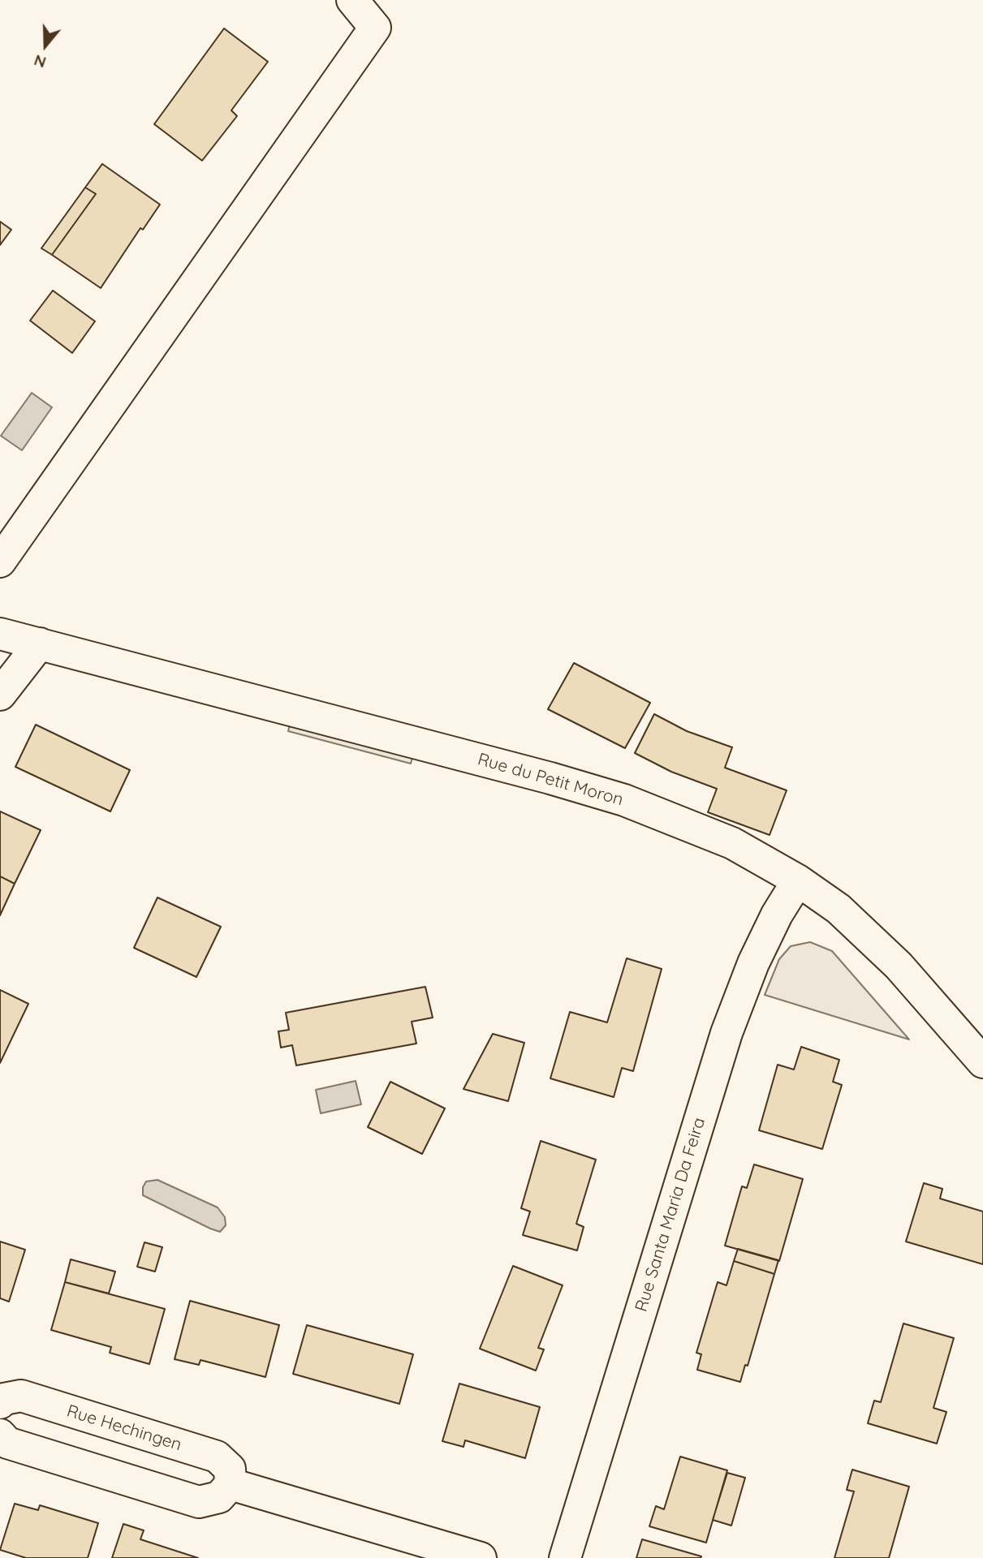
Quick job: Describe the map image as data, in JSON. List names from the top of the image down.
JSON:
{
  "streets": {
    "street": ["Rue du Petit Moron", "Rue Santa Maria Da Feira", "Rue Hechingen"]
  },
  "crossings": [
    ["Rue du Petit Moron", "Rue Santa Maria Da Feira"]
  ],
  "north": "bottom"
}
